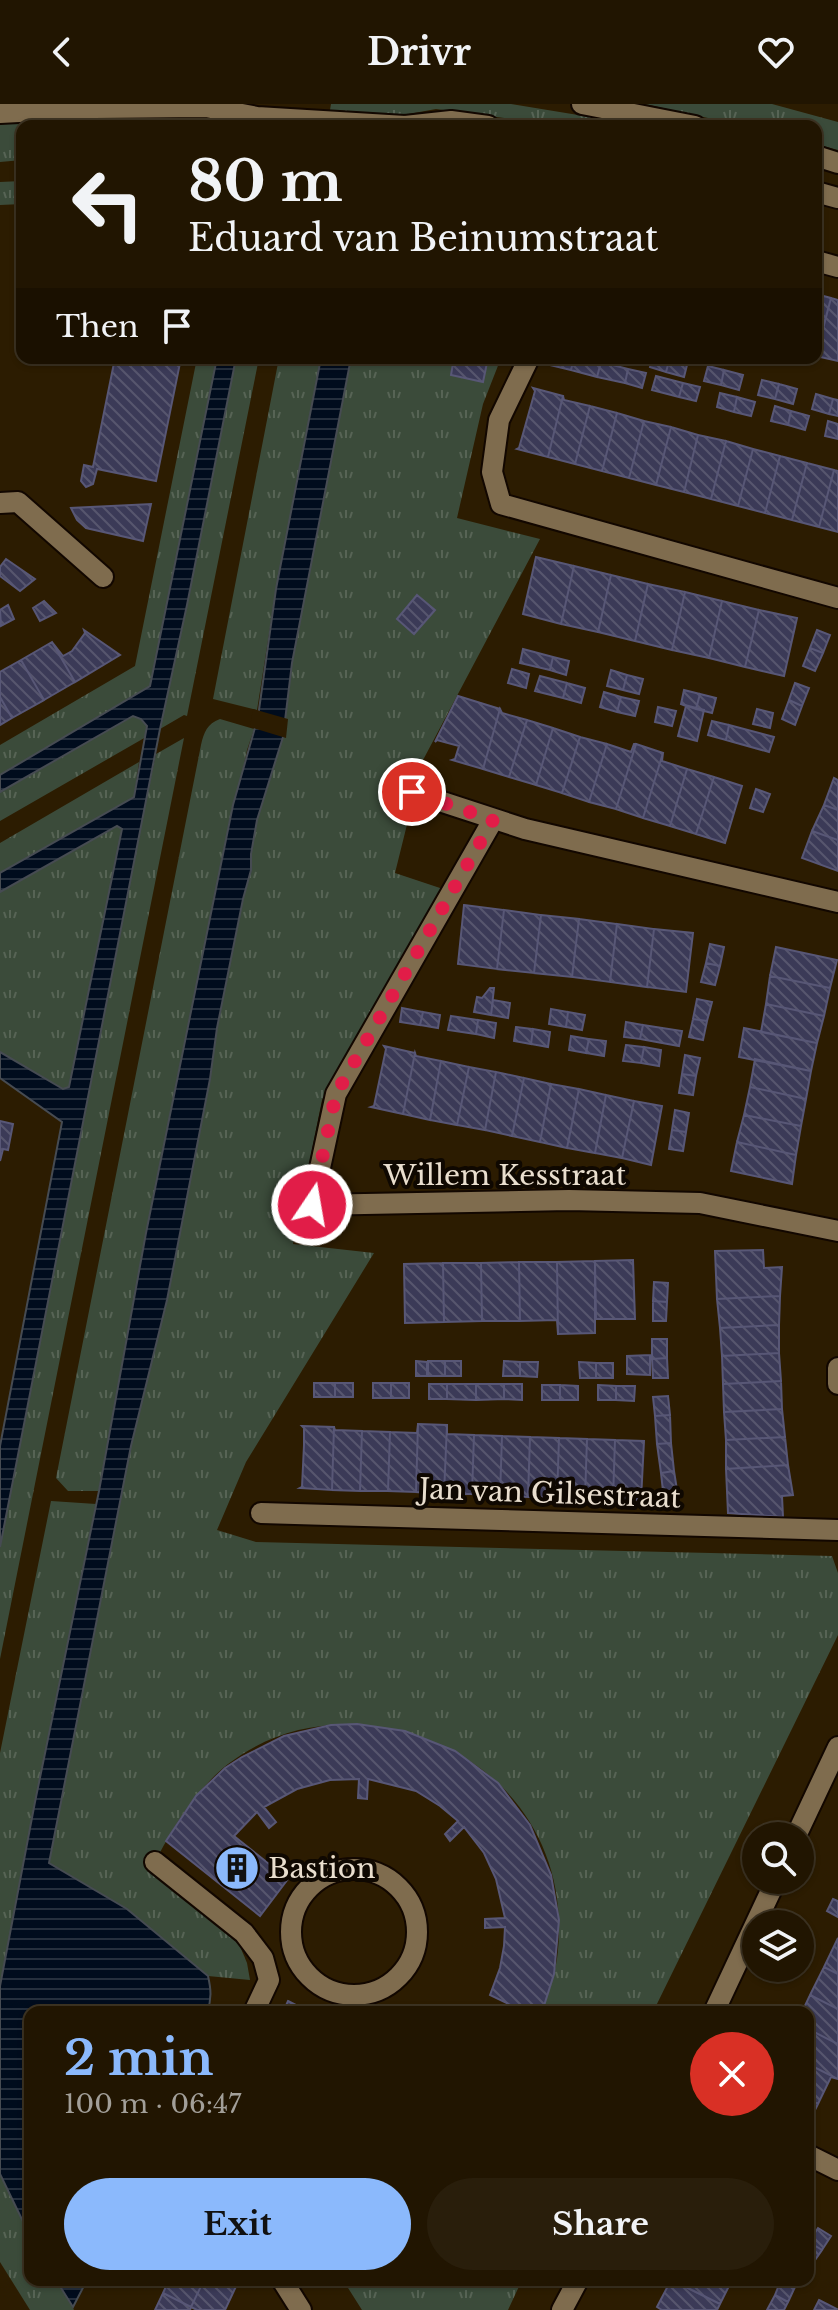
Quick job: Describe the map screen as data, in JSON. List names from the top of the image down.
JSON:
{
  "streets": {
    "street": ["Willem Kesstraat", "Jan van Gilsestraat"]
  },
  "places": {
    "building": ["Bastion"]
  },
  "page": {
    "header": "Drivr",
    "turn": ["80 m", "Eduard van Beinumstraat"],
    "then": "Then",
    "heading": ["2 min", "100 m · 06:47"],
    "buttons": ["Exit", "Share"]
  }
}
